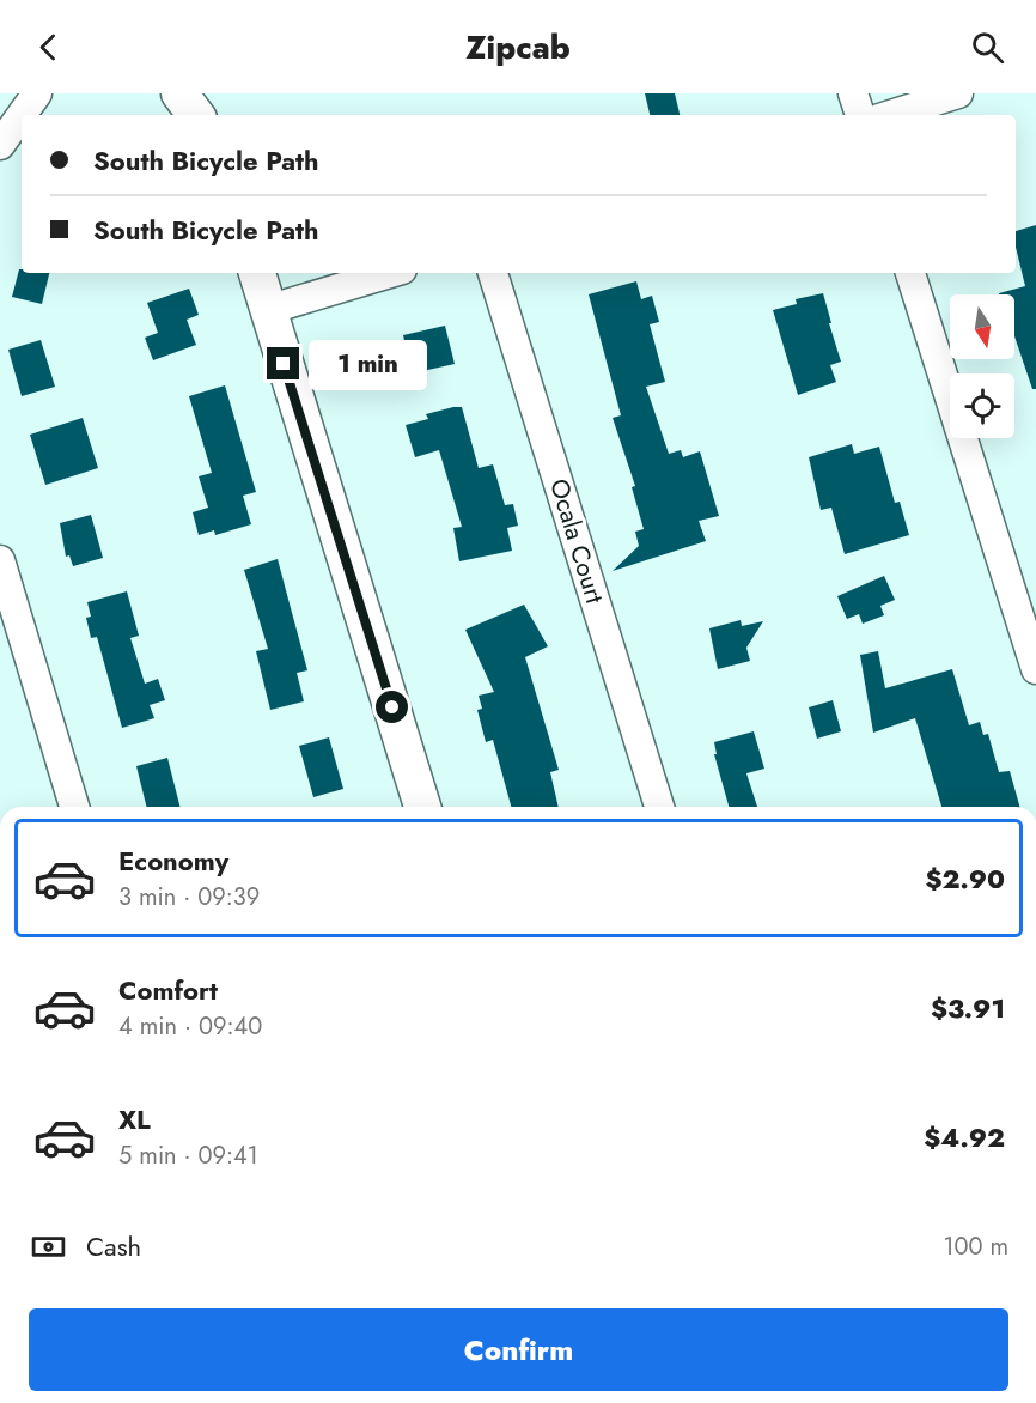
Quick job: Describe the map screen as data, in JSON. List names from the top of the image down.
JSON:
{
  "streets": {
    "street": ["Ocala Court"]
  },
  "north": "bottom",
  "page": {
    "header": "Zipcab",
    "banner": ["South Bicycle Path", "South Bicycle Path"],
    "bubble": "1 min",
    "list": [
      {
        "name": "Economy",
        "note": "3 min · 09:39",
        "value": "$2.90"
      },
      {
        "name": "Comfort",
        "note": "4 min · 09:40",
        "value": "$3.91"
      },
      {
        "name": "XL",
        "note": "5 min · 09:41",
        "value": "$4.92"
      }
    ],
    "pay": ["Cash", "100 m"],
    "buttons": "Confirm"
  }
}
